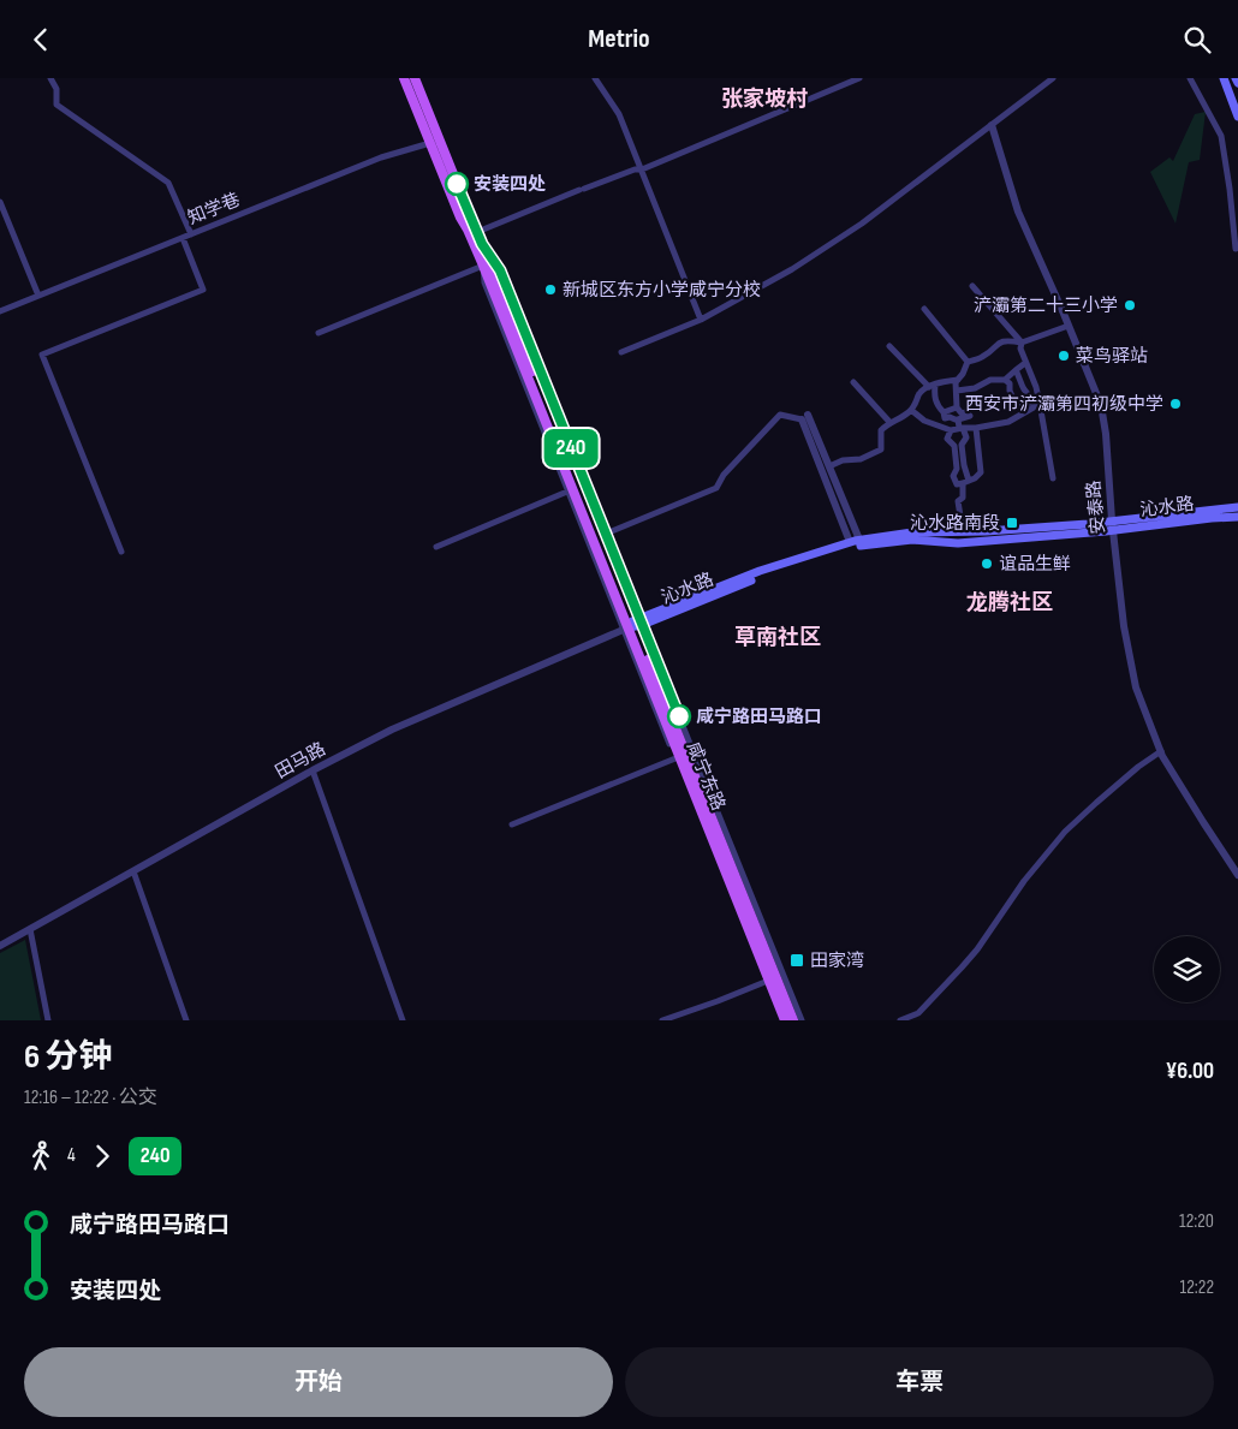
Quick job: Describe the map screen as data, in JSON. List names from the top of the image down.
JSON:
{
  "streets": {
    "main road": ["沁水路", "咸宁东路"],
    "street": ["知学巷", "安泰路", "田马路"]
  },
  "crossings": [
    ["知学巷", "咸宁东路"],
    ["安泰路", "沁水路"],
    ["沁水路", "田马路"],
    ["沁水路", "咸宁东路"],
    ["田马路", "咸宁东路"]
  ],
  "districts": ["张家坡村", "龙腾社区", "草南社区"],
  "places": {
    "other": [
      "安装四处",
      "新城区东方小学咸宁分校",
      "浐灞第二十三小学",
      "菜鸟驿站",
      "西安市浐灞第四初级中学",
      "谊品生鲜",
      "咸宁路田马路口"
    ],
    "transit": ["沁水路南段", "田家湾"]
  },
  "lines": ["bus line 240"],
  "page": {
    "header": "Metrio",
    "on_map": "240",
    "heading": ["6 分钟", "12:16 – 12:22 · 公交", "¥6.00"],
    "legs": ["4", "240"],
    "list": [
      {
        "name": "咸宁路田马路口",
        "value": "12:20"
      },
      {
        "name": "安装四处",
        "value": "12:22"
      }
    ],
    "buttons": ["开始", "车票"]
  }
}
